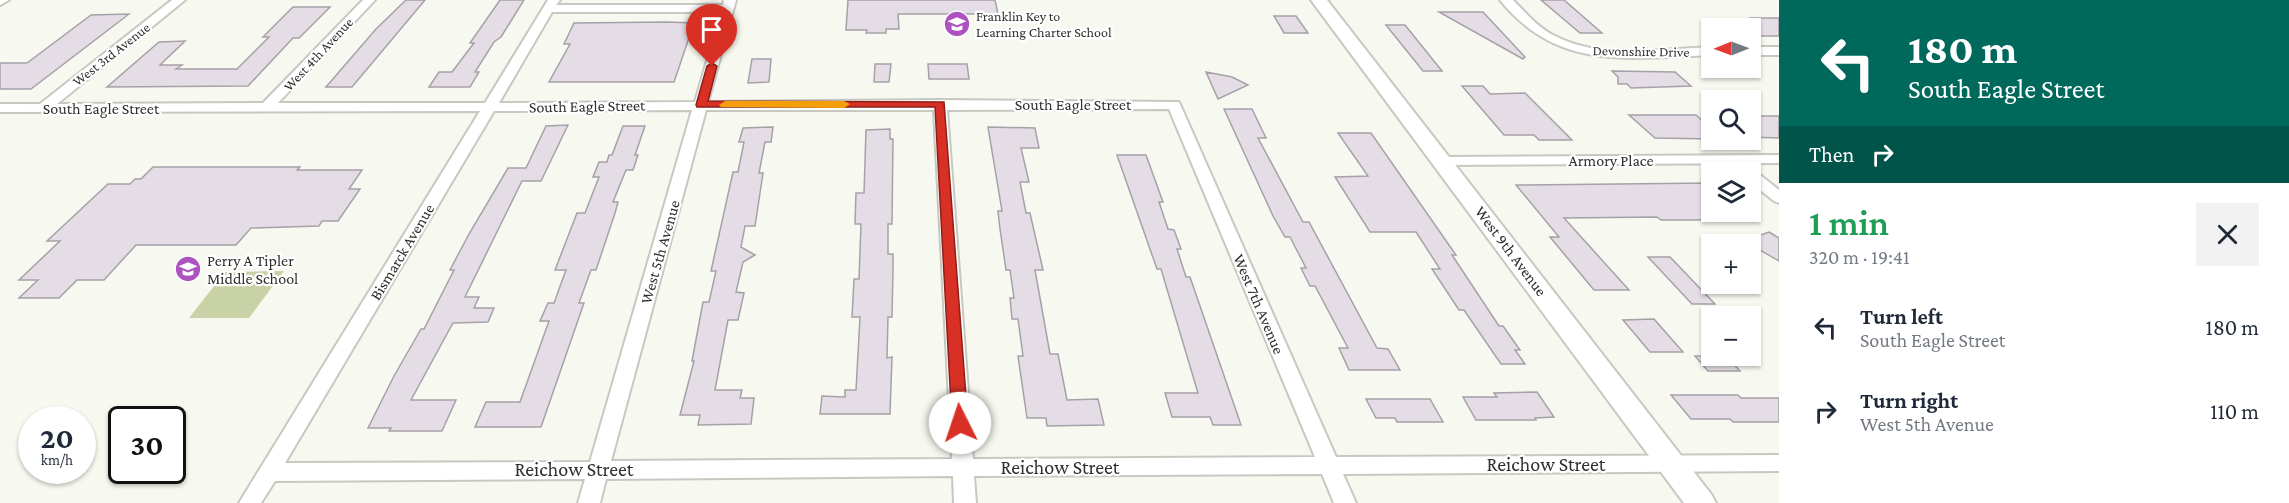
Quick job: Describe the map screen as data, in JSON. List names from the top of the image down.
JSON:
{
  "streets": {
    "main road": ["West 9th Avenue"],
    "street": [
      "Devonshire Drive",
      "West 3rd Avenue",
      "West 4th Avenue",
      "South Eagle Street",
      "Armory Place",
      "Bismarck Avenue",
      "West 5th Avenue",
      "West 7th Avenue",
      "Reichow Street"
    ]
  },
  "crossings": [
    ["West 3rd Avenue", "South Eagle Street"],
    ["West 4th Avenue", "South Eagle Street"],
    ["South Eagle Street", "Bismarck Avenue"],
    ["South Eagle Street", "West 5th Avenue"],
    ["South Eagle Street", "West 7th Avenue"],
    ["Armory Place", "West 9th Avenue"],
    ["West 9th Avenue", "Reichow Street"],
    ["Bismarck Avenue", "Reichow Street"],
    ["West 5th Avenue", "Reichow Street"],
    ["West 7th Avenue", "Reichow Street"]
  ],
  "places": {
    "school or university": ["Franklin Key to Learning Charter School", "Perry A Tipler Middle School"]
  },
  "north": "left",
  "page": {
    "turn": ["180 m", "South Eagle Street"],
    "map_buttons": ["+", "−"],
    "then": "Then",
    "heading": ["1 min", "320 m · 19:41"],
    "list": [
      {
        "name": "Turn left",
        "note": "South Eagle Street",
        "value": "180 m"
      },
      {
        "name": "Turn right",
        "note": "West 5th Avenue",
        "value": "110 m"
      }
    ],
    "speed": "20 km/h",
    "limit": "30"
  }
}
